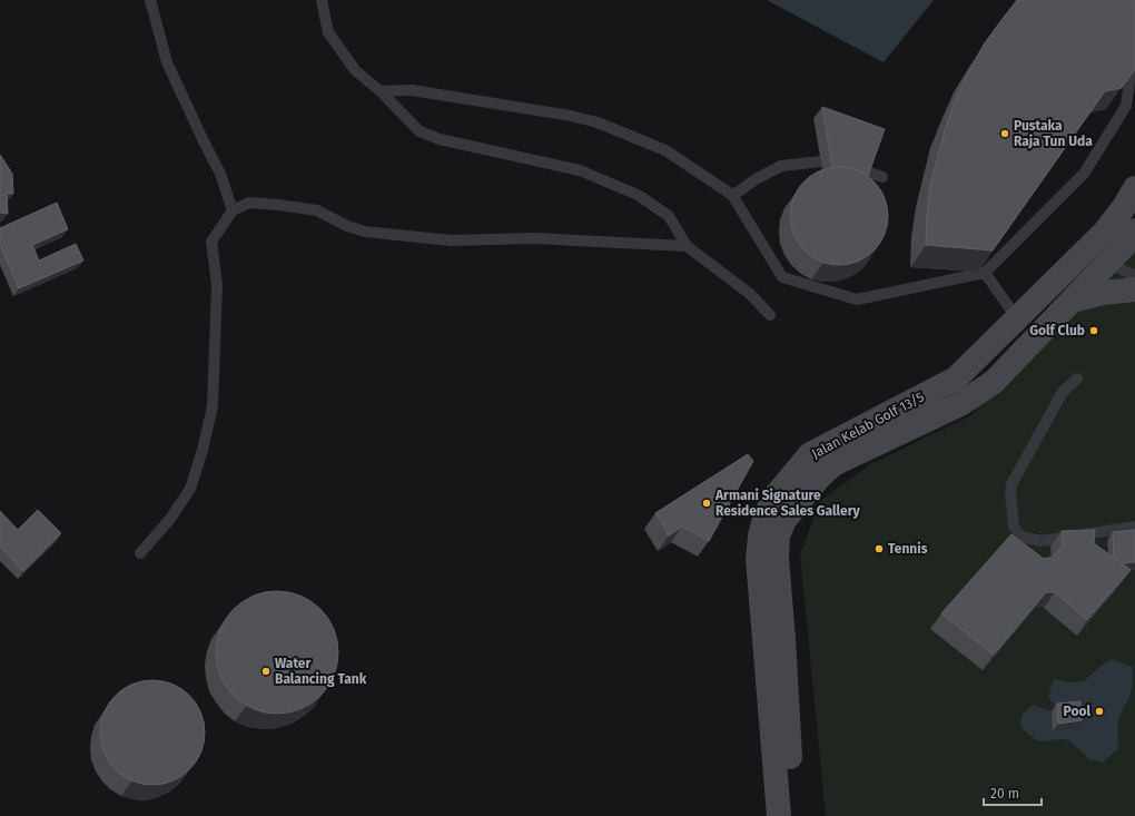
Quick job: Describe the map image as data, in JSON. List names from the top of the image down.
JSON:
{
  "streets": {
    "street": ["Jalan Kelab Golf 13/5"]
  },
  "places": [
    "Pustaka Raja Tun Uda",
    "Golf Club",
    "Armani Signature Residence Sales Gallery",
    "Tennis",
    "Water Balancing Tank",
    "Pool"
  ],
  "scale_bar": "20 m"
}
